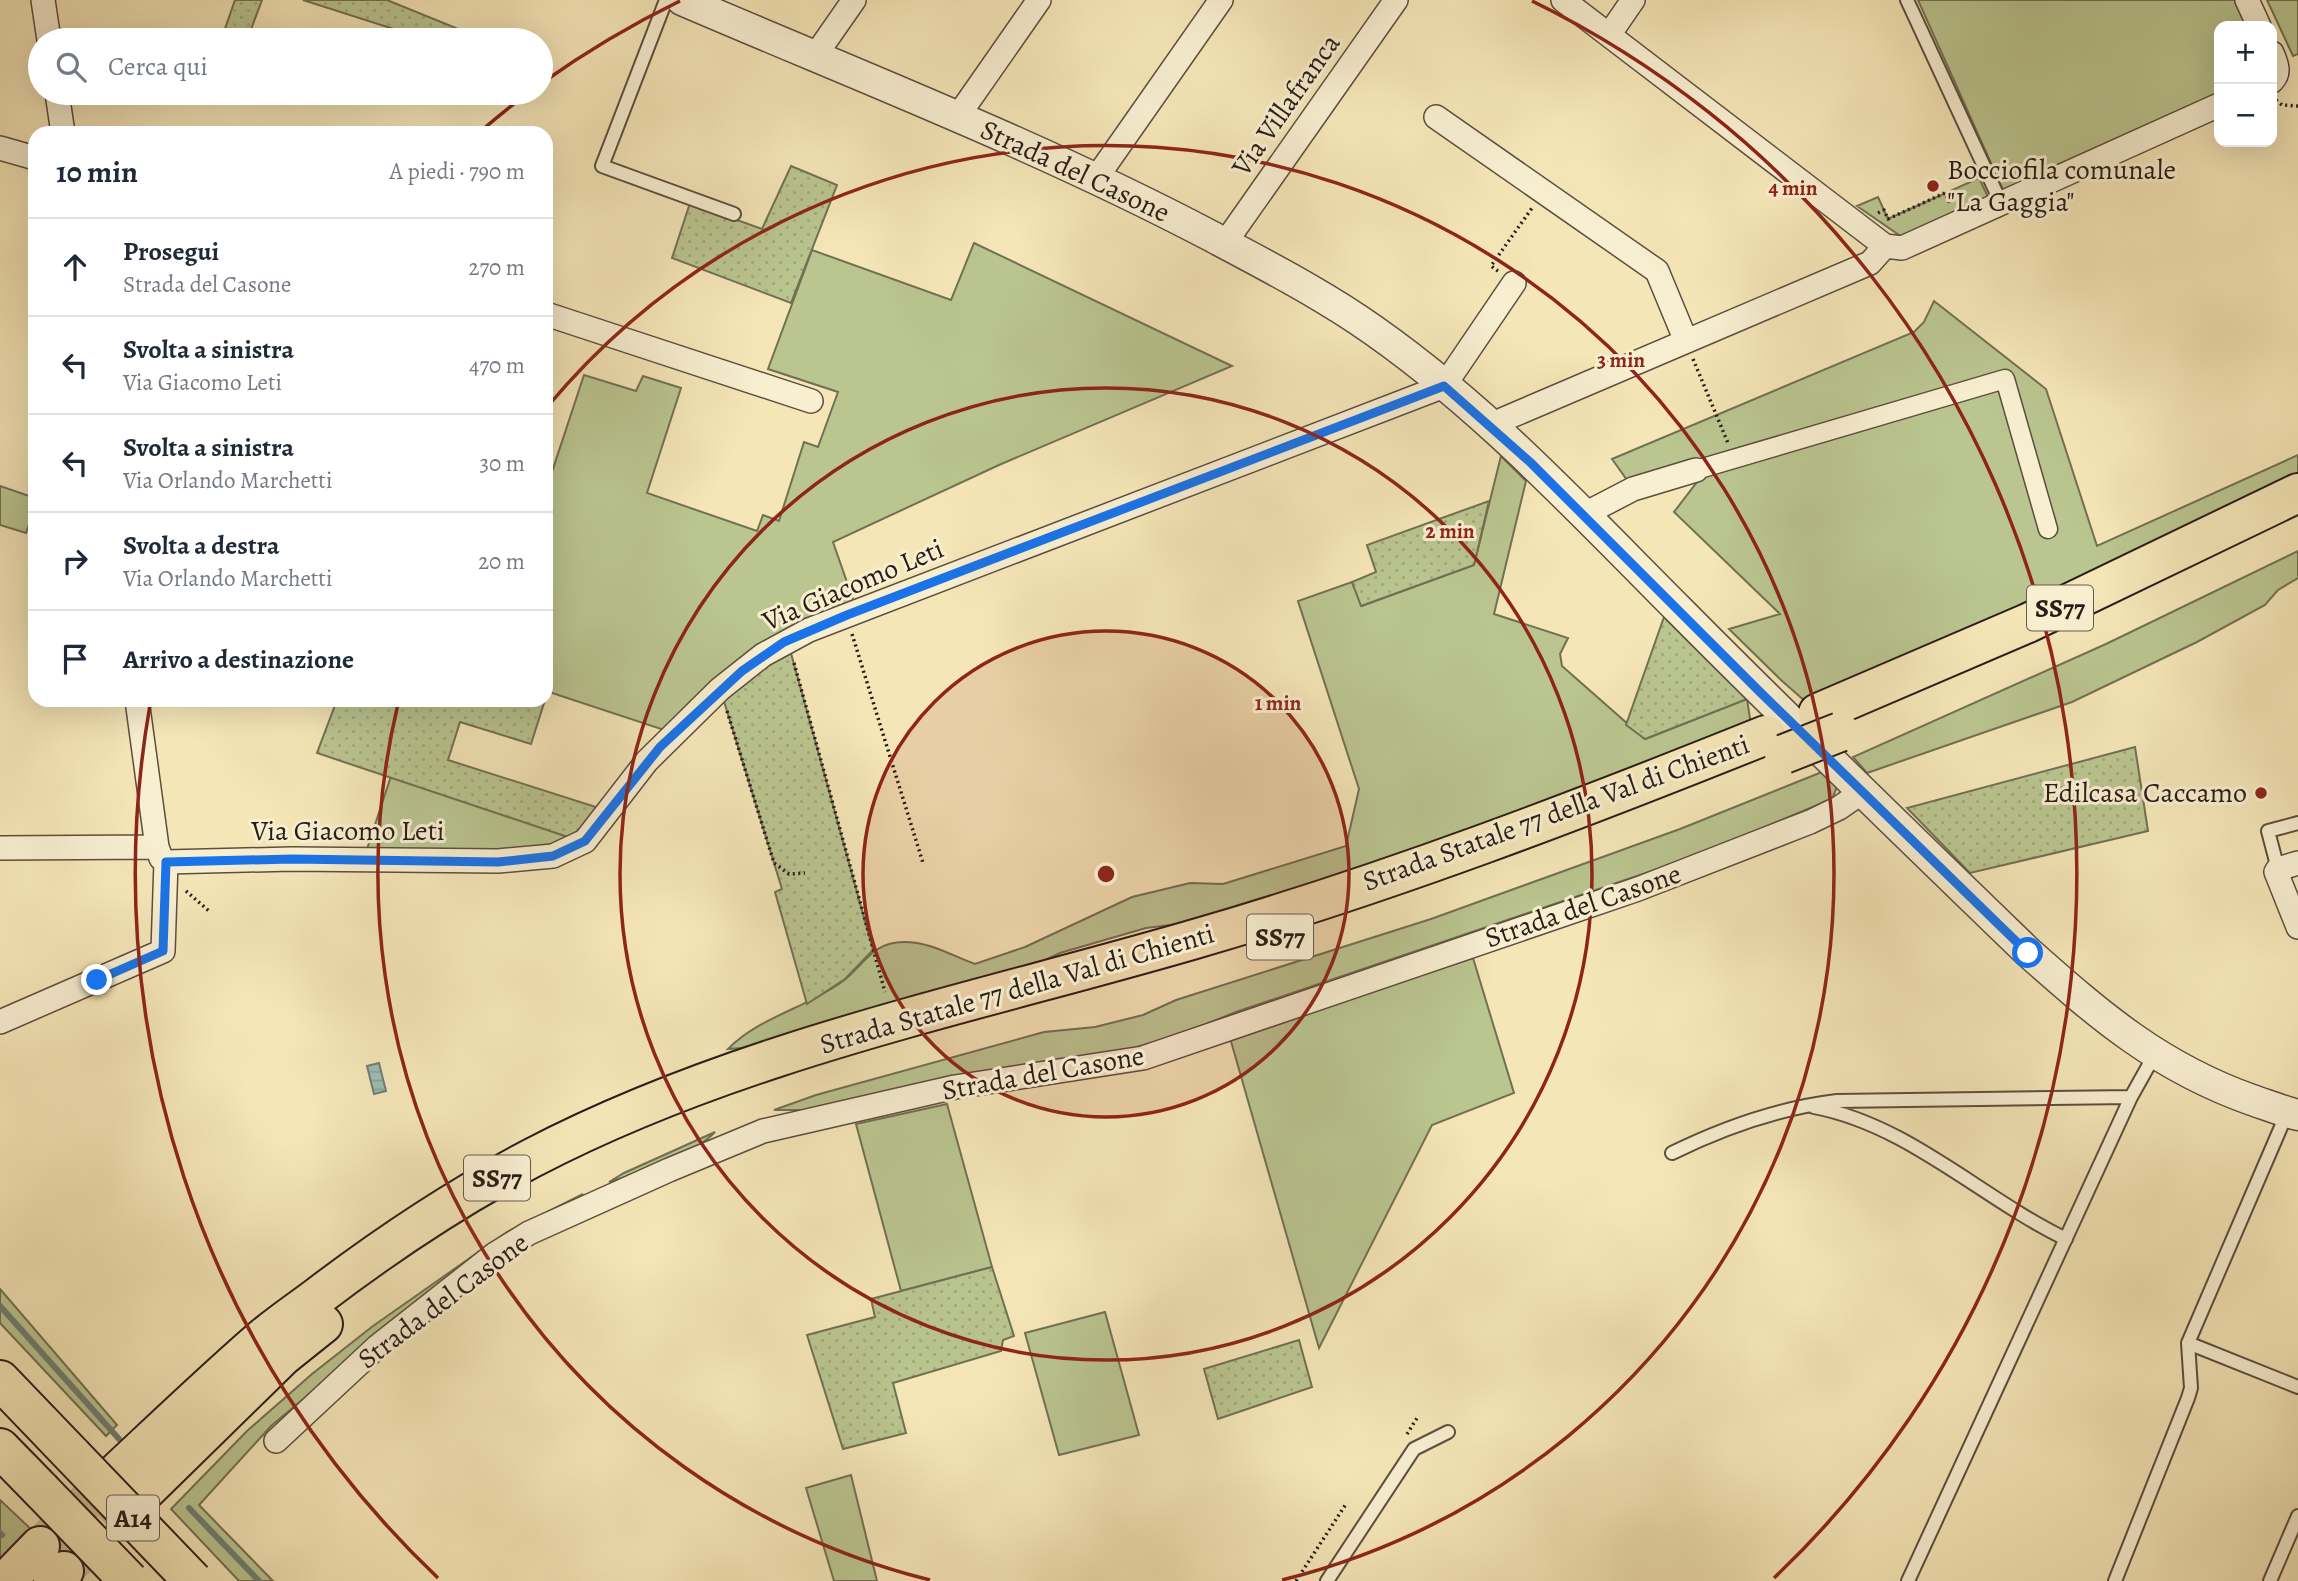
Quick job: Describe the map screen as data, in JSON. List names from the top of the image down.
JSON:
{
  "streets": {
    "highway": ["SS77", "Strada Statale 77 della Val di Chienti", "A14"],
    "street": ["Via Villafranca", "Strada del Casone", "Via Giacomo Leti"]
  },
  "crossings": [
    ["Via Villafranca", "Strada del Casone"],
    ["Strada del Casone", "Via Giacomo Leti"]
  ],
  "places": ["Bocciofila comunale \"La Gaggia\"", "Edilcasa Caccamo"],
  "page": {
    "map_buttons": ["+", "−"],
    "search": "Cerca qui",
    "heading": ["10 min", "A piedi · 790 m"],
    "list": [
      ["Prosegui", "Strada del Casone", "270 m"],
      ["Svolta a sinistra", "Via Giacomo Leti", "470 m"],
      ["Svolta a sinistra", "Via Orlando Marchetti", "30 m"],
      ["Svolta a destra", "Via Orlando Marchetti", "20 m"],
      "Arrivo a destinazione"
    ]
  },
  "rings": [
    "4 min",
    "3 min",
    "2 min",
    "1 min"
  ]
}
